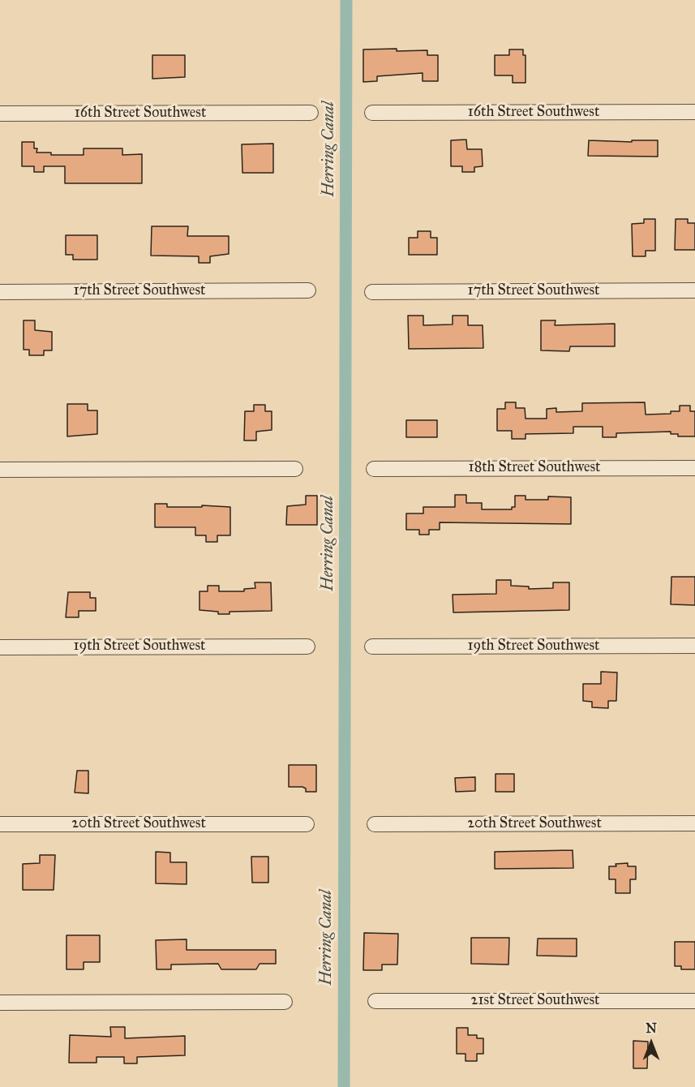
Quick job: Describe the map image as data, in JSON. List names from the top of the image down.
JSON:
{
  "streets": {
    "street": [
      "16th Street Southwest",
      "17th Street Southwest",
      "18th Street Southwest",
      "19th Street Southwest",
      "20th Street Southwest",
      "21st Street Southwest"
    ]
  },
  "water": ["Herring Canal"],
  "north": "top"
}
